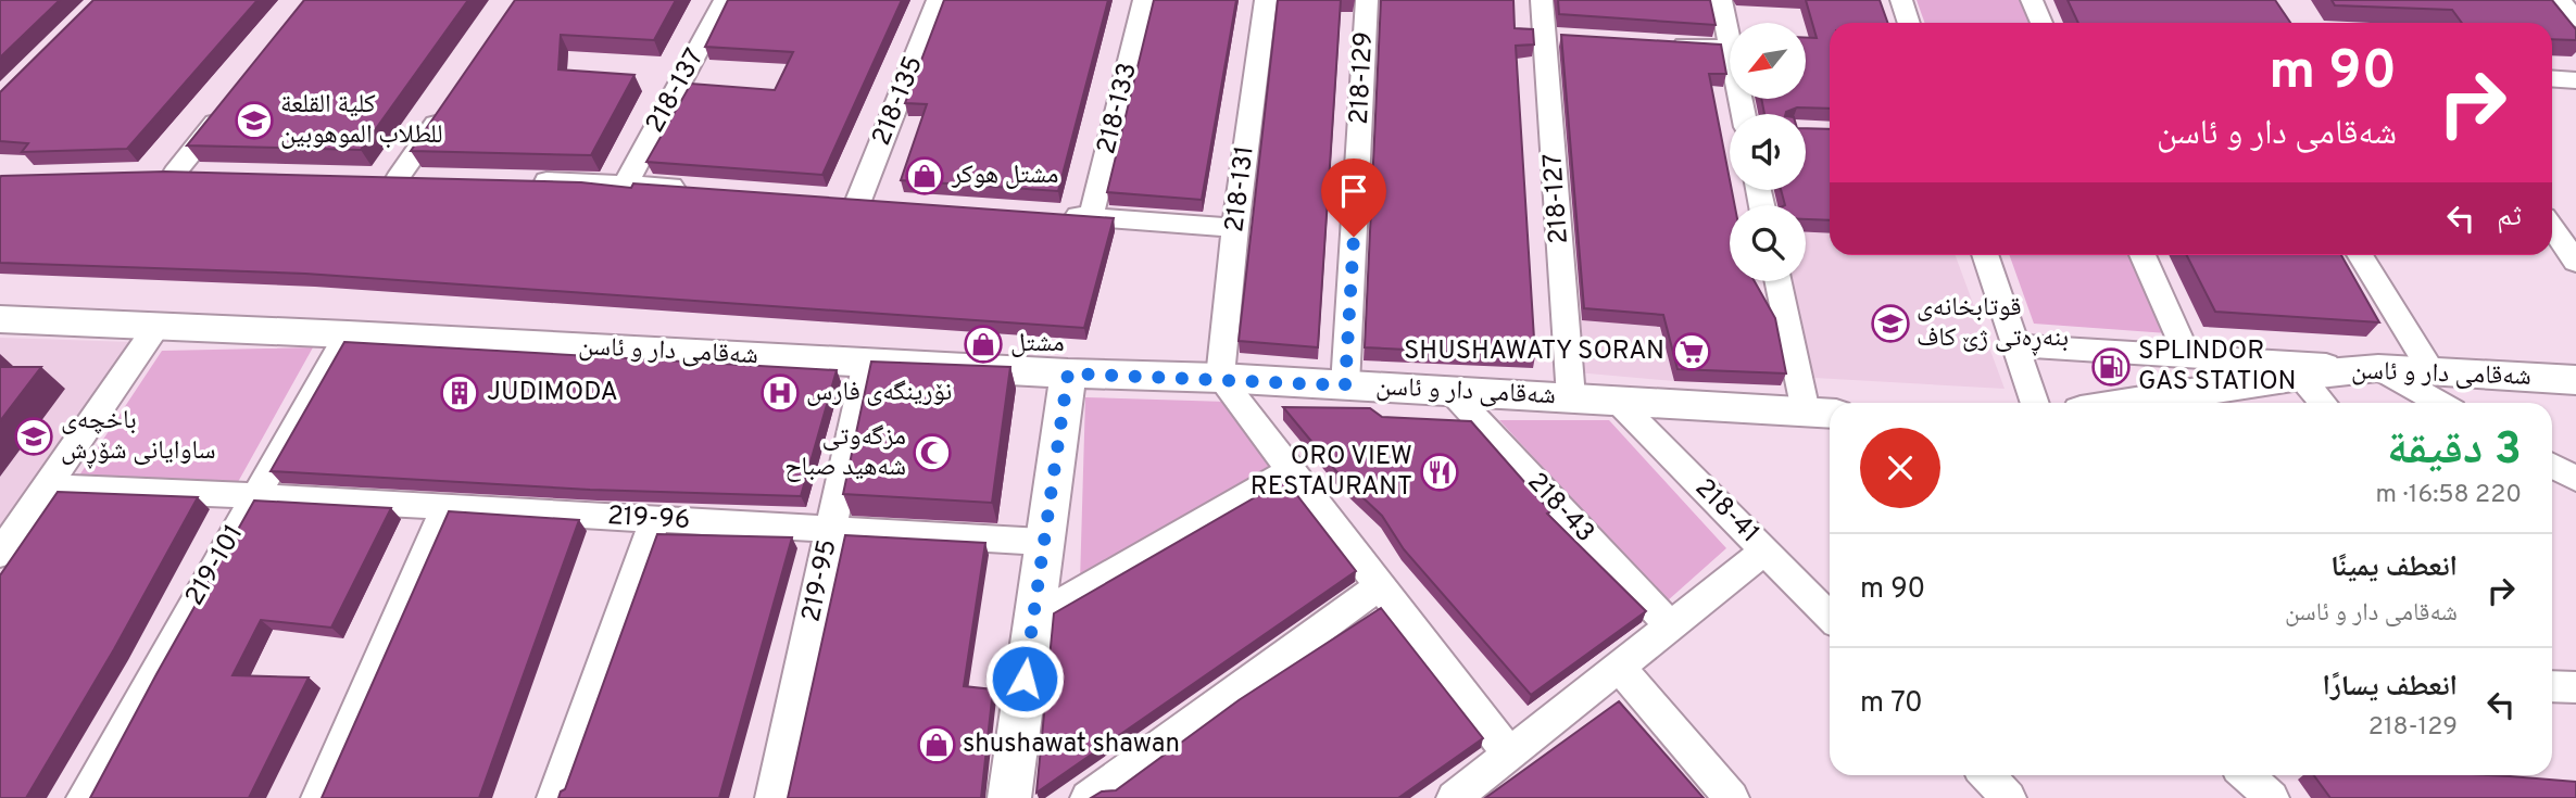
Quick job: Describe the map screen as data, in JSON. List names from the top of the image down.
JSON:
{
  "streets": {
    "street": [
      "218-129",
      "218-137",
      "218-135",
      "218-133",
      "218-131",
      "218-127",
      "شەقامی دار و ئاسن",
      "218-43",
      "218-41",
      "219-96",
      "219-101",
      "219-95"
    ]
  },
  "crossings": [
    ["218-129", "شەقامی دار و ئاسن"],
    ["218-131", "شەقامی دار و ئاسن"],
    ["218-127", "شەقامی دار و ئاسن"],
    ["شەقامی دار و ئاسن", "218-43"],
    ["شەقامی دار و ئاسن", "218-41"],
    ["شەقامی دار و ئاسن", "219-101"],
    ["شەقامی دار و ئاسن", "219-95"],
    ["219-96", "219-101"],
    ["219-96", "219-95"]
  ],
  "places": {
    "school or university": ["کلیة القلعة للطلاب الموهوبین", "قوتابخانەی بنەڕەتی ژێ کاف", "باخچەی ساوایانی شۆڕش"],
    "shop": ["مشتل هوكر", "مشتل", "shushawat shawan"],
    "supermarket": ["SHUSHAWATY SORAN"],
    "fuel station": ["SPLINDOR GAS STATION"],
    "building": ["JUDIMODA"],
    "hospital": ["نۆرینگەی فارس"],
    "mosque": ["مزگه‌وتی شه‌هید صباح"],
    "restaurant": ["ORO VIEW RESTAURANT"]
  },
  "north": "bottom left",
  "page": {
    "turn": ["90 m", "شەقامی دار و ئاسن"],
    "then": "ثم",
    "heading": ["3 دقيقة", "220 m · 16:58"],
    "list": [
      {
        "name": "انعطف يمينًا",
        "note": "شەقامی دار و ئاسن",
        "value": "90 m"
      },
      {
        "name": "انعطف يسارًا",
        "note": "218-129",
        "value": "70 m"
      }
    ]
  }
}
